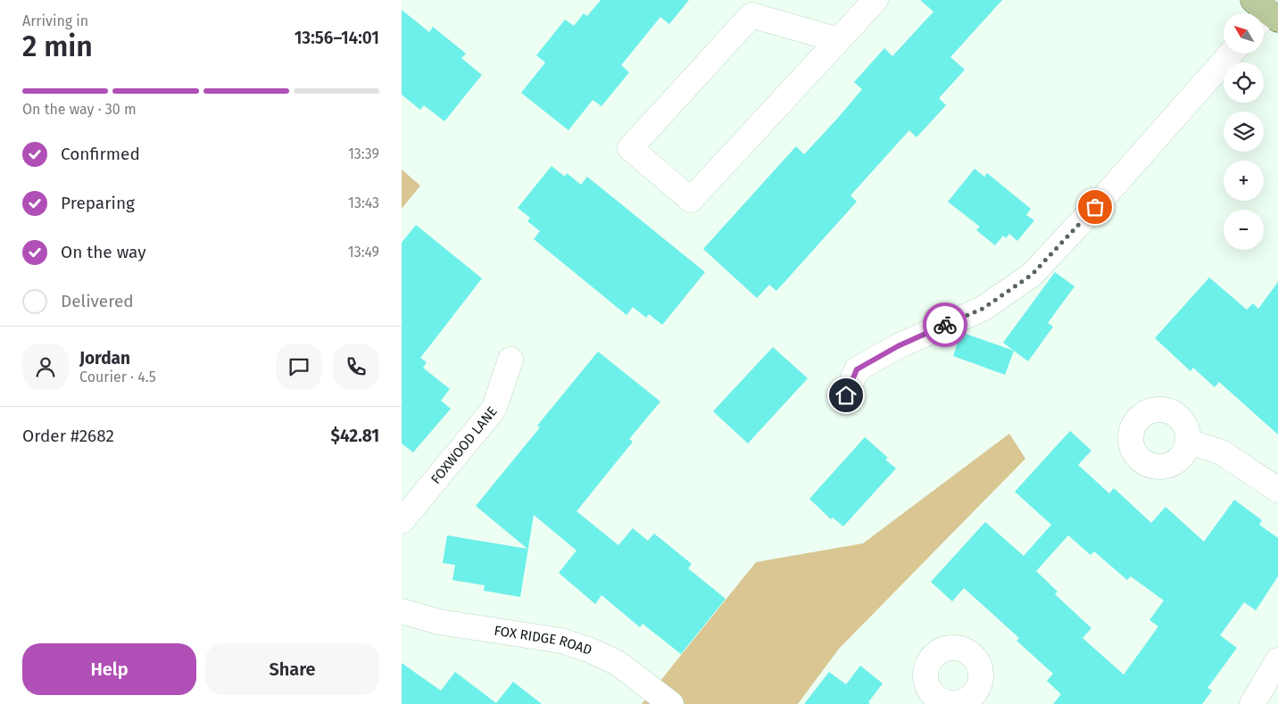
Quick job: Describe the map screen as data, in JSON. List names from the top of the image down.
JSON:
{
  "streets": {
    "street": ["FOXWOOD LANE", "FOX RIDGE ROAD"]
  },
  "north": "top left",
  "page": {
    "heading": ["2 min", "Arriving in", "13:56–14:01"],
    "panel": [
      "Jordan",
      "Courier · 4.5",
      "Order #2682",
      "$42.81"
    ],
    "map_buttons": ["+", "−"],
    "bar": "On the way · 30 m",
    "list": [
      ["Confirmed", "13:39"],
      ["Preparing", "13:43"],
      ["On the way", "13:49"],
      "Delivered"
    ],
    "buttons": ["Help", "Share"]
  }
}
